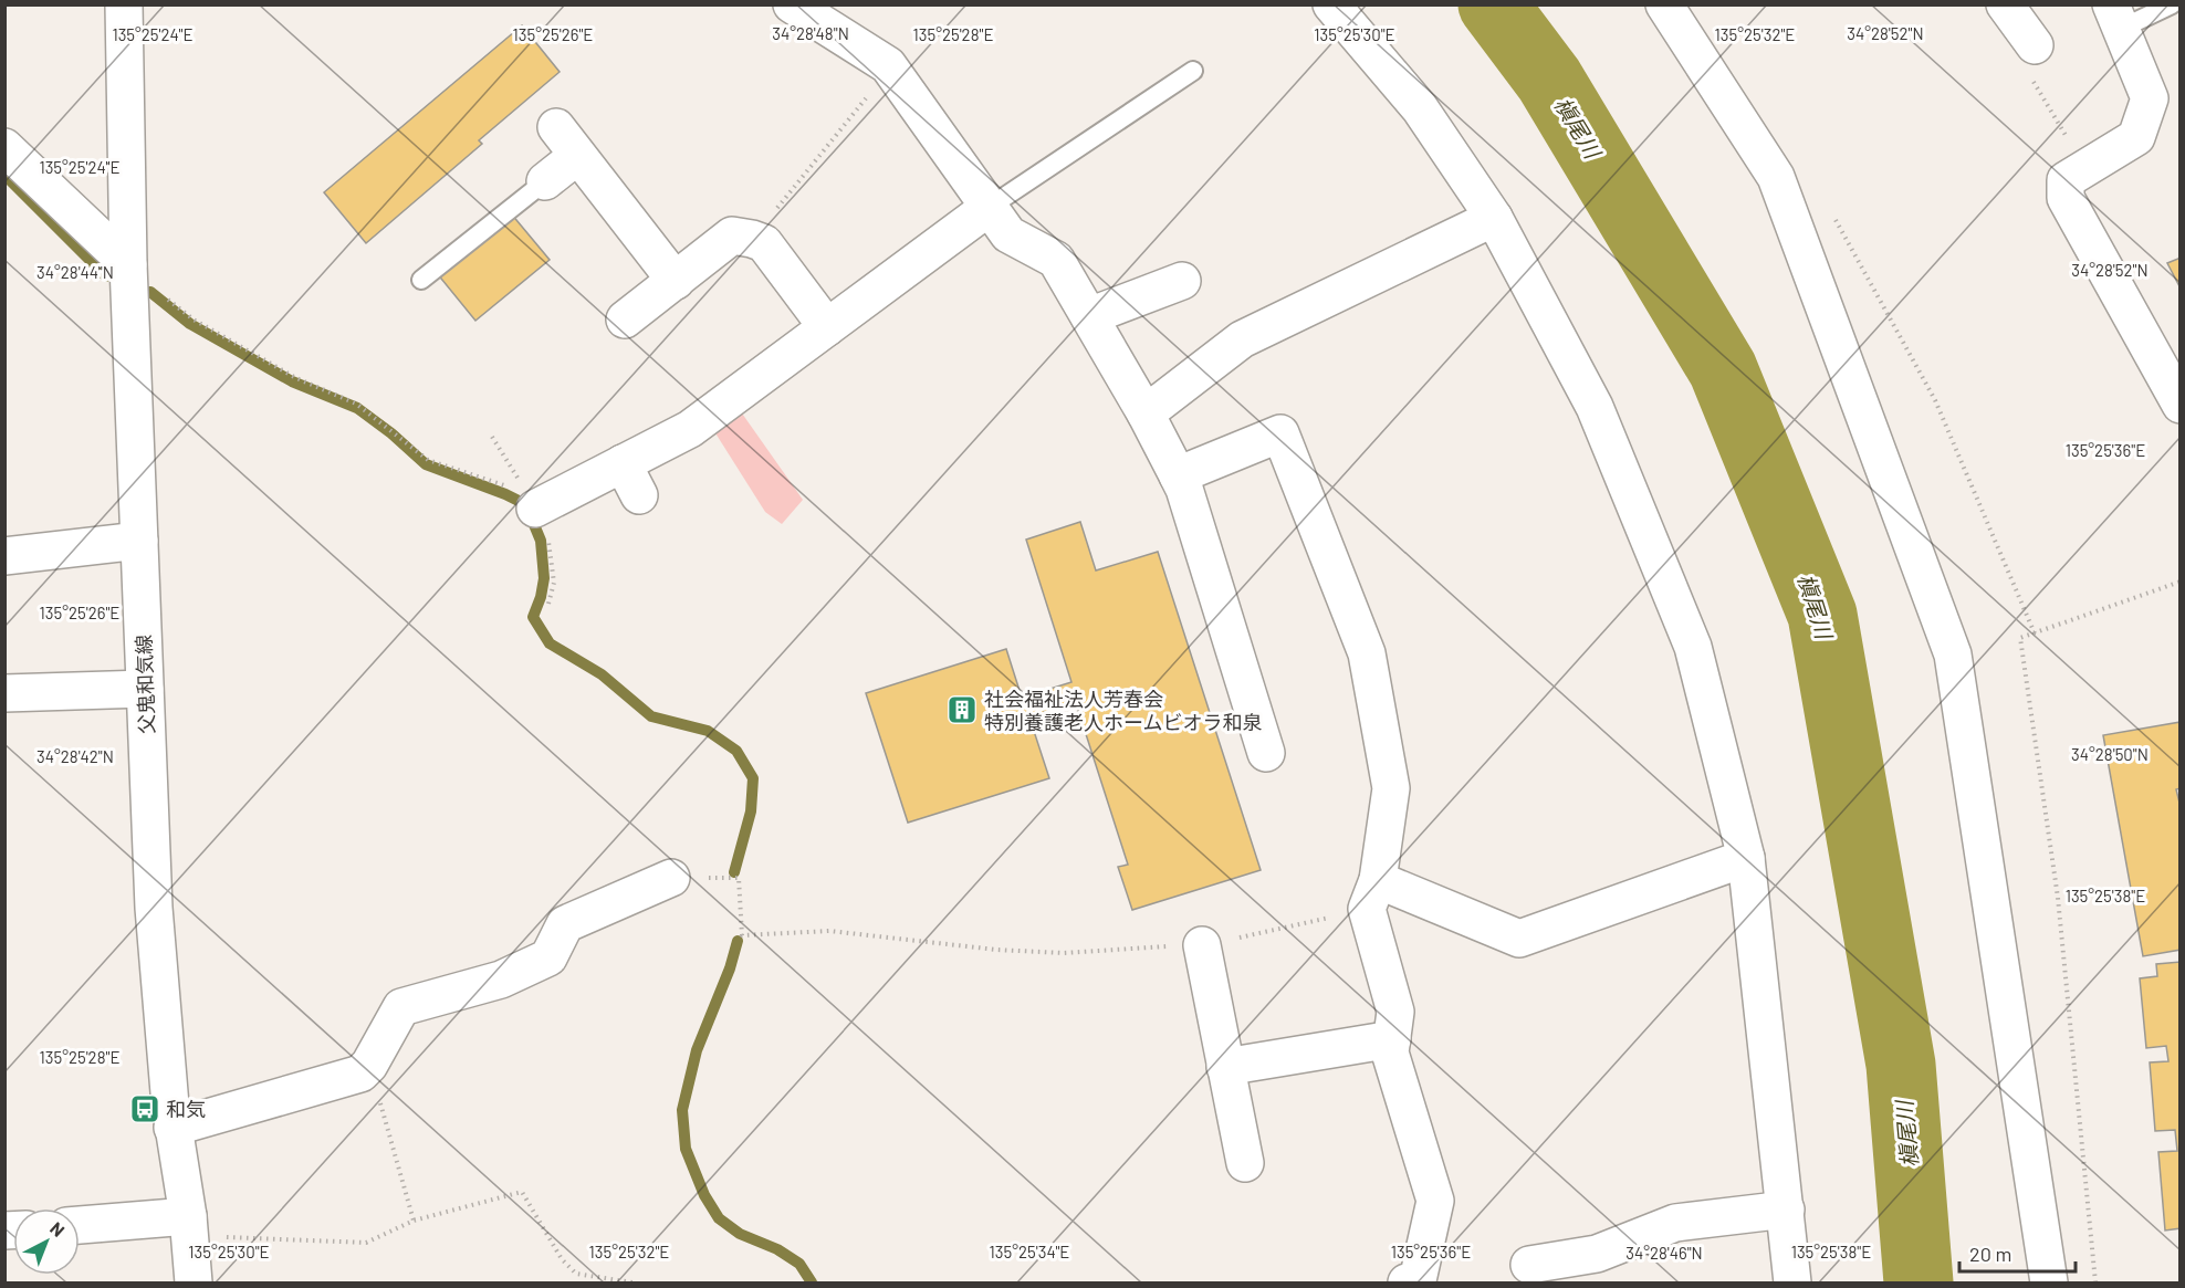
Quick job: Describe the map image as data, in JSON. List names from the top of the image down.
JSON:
{
  "streets": {
    "street": ["父鬼和気線"]
  },
  "water": ["槇尾川"],
  "places": {
    "building": ["社会福祉法人芳春会 特別養護老人ホームビオラ和泉"],
    "bus stop": ["和気"]
  },
  "scale_bar": "20 m",
  "north": "top right",
  "coordinates": [
    "34°28'48\"N",
    "34°28'52\"N",
    "135°25'24\"E",
    "135°25'26\"E",
    "135°25'28\"E",
    "135°25'30\"E",
    "135°25'32\"E",
    "34°28'44\"N",
    "135°25'36\"E",
    "34°28'50\"N",
    "34°28'42\"N",
    "135°25'38\"E",
    "135°25'34\"E",
    "34°28'46\"N"
  ]
}
